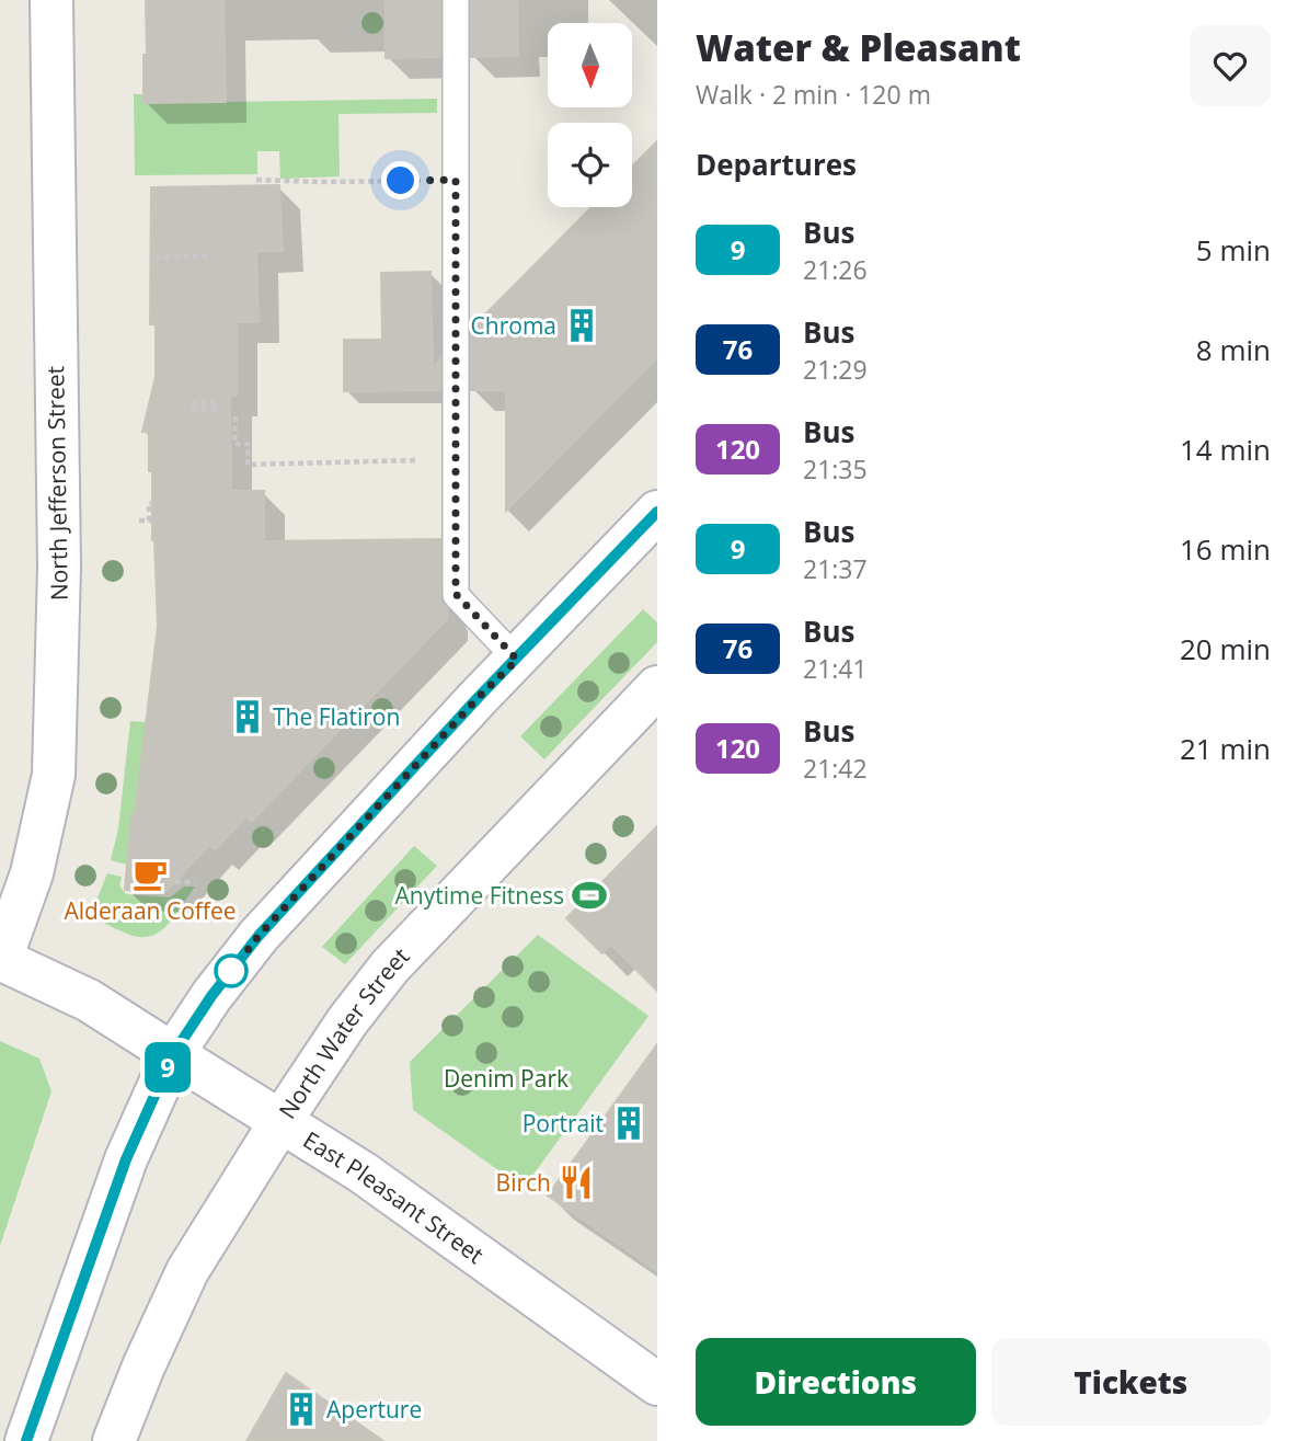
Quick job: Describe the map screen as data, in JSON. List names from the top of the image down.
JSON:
{
  "streets": {
    "main road": ["North Jefferson Street", "North Water Street", "East Pleasant Street"]
  },
  "crossings": [
    ["North Jefferson Street", "East Pleasant Street"],
    ["North Water Street", "East Pleasant Street"]
  ],
  "parks": ["Denim Park"],
  "places": {
    "building": [
      "Chroma",
      "The Flatiron",
      "Portrait",
      "Aperture"
    ],
    "cafe": ["Alderaan Coffee"],
    "sports": ["Anytime Fitness"],
    "restaurant": ["Birch"]
  },
  "lines": ["bus line 9"],
  "north": "bottom",
  "page": {
    "on_map": "9",
    "heading": [
      ["Water & Pleasant", "Walk · 2 min · 120 m"],
      "Departures"
    ],
    "list": [
      {
        "mark": "9",
        "name": "Bus",
        "note": "21:26",
        "value": "5 min"
      },
      {
        "mark": "76",
        "name": "Bus",
        "note": "21:29",
        "value": "8 min"
      },
      {
        "mark": "120",
        "name": "Bus",
        "note": "21:35",
        "value": "14 min"
      },
      {
        "mark": "9",
        "name": "Bus",
        "note": "21:37",
        "value": "16 min"
      },
      {
        "mark": "76",
        "name": "Bus",
        "note": "21:41",
        "value": "20 min"
      },
      {
        "mark": "120",
        "name": "Bus",
        "note": "21:42",
        "value": "21 min"
      }
    ],
    "buttons": ["Directions", "Tickets"]
  }
}
